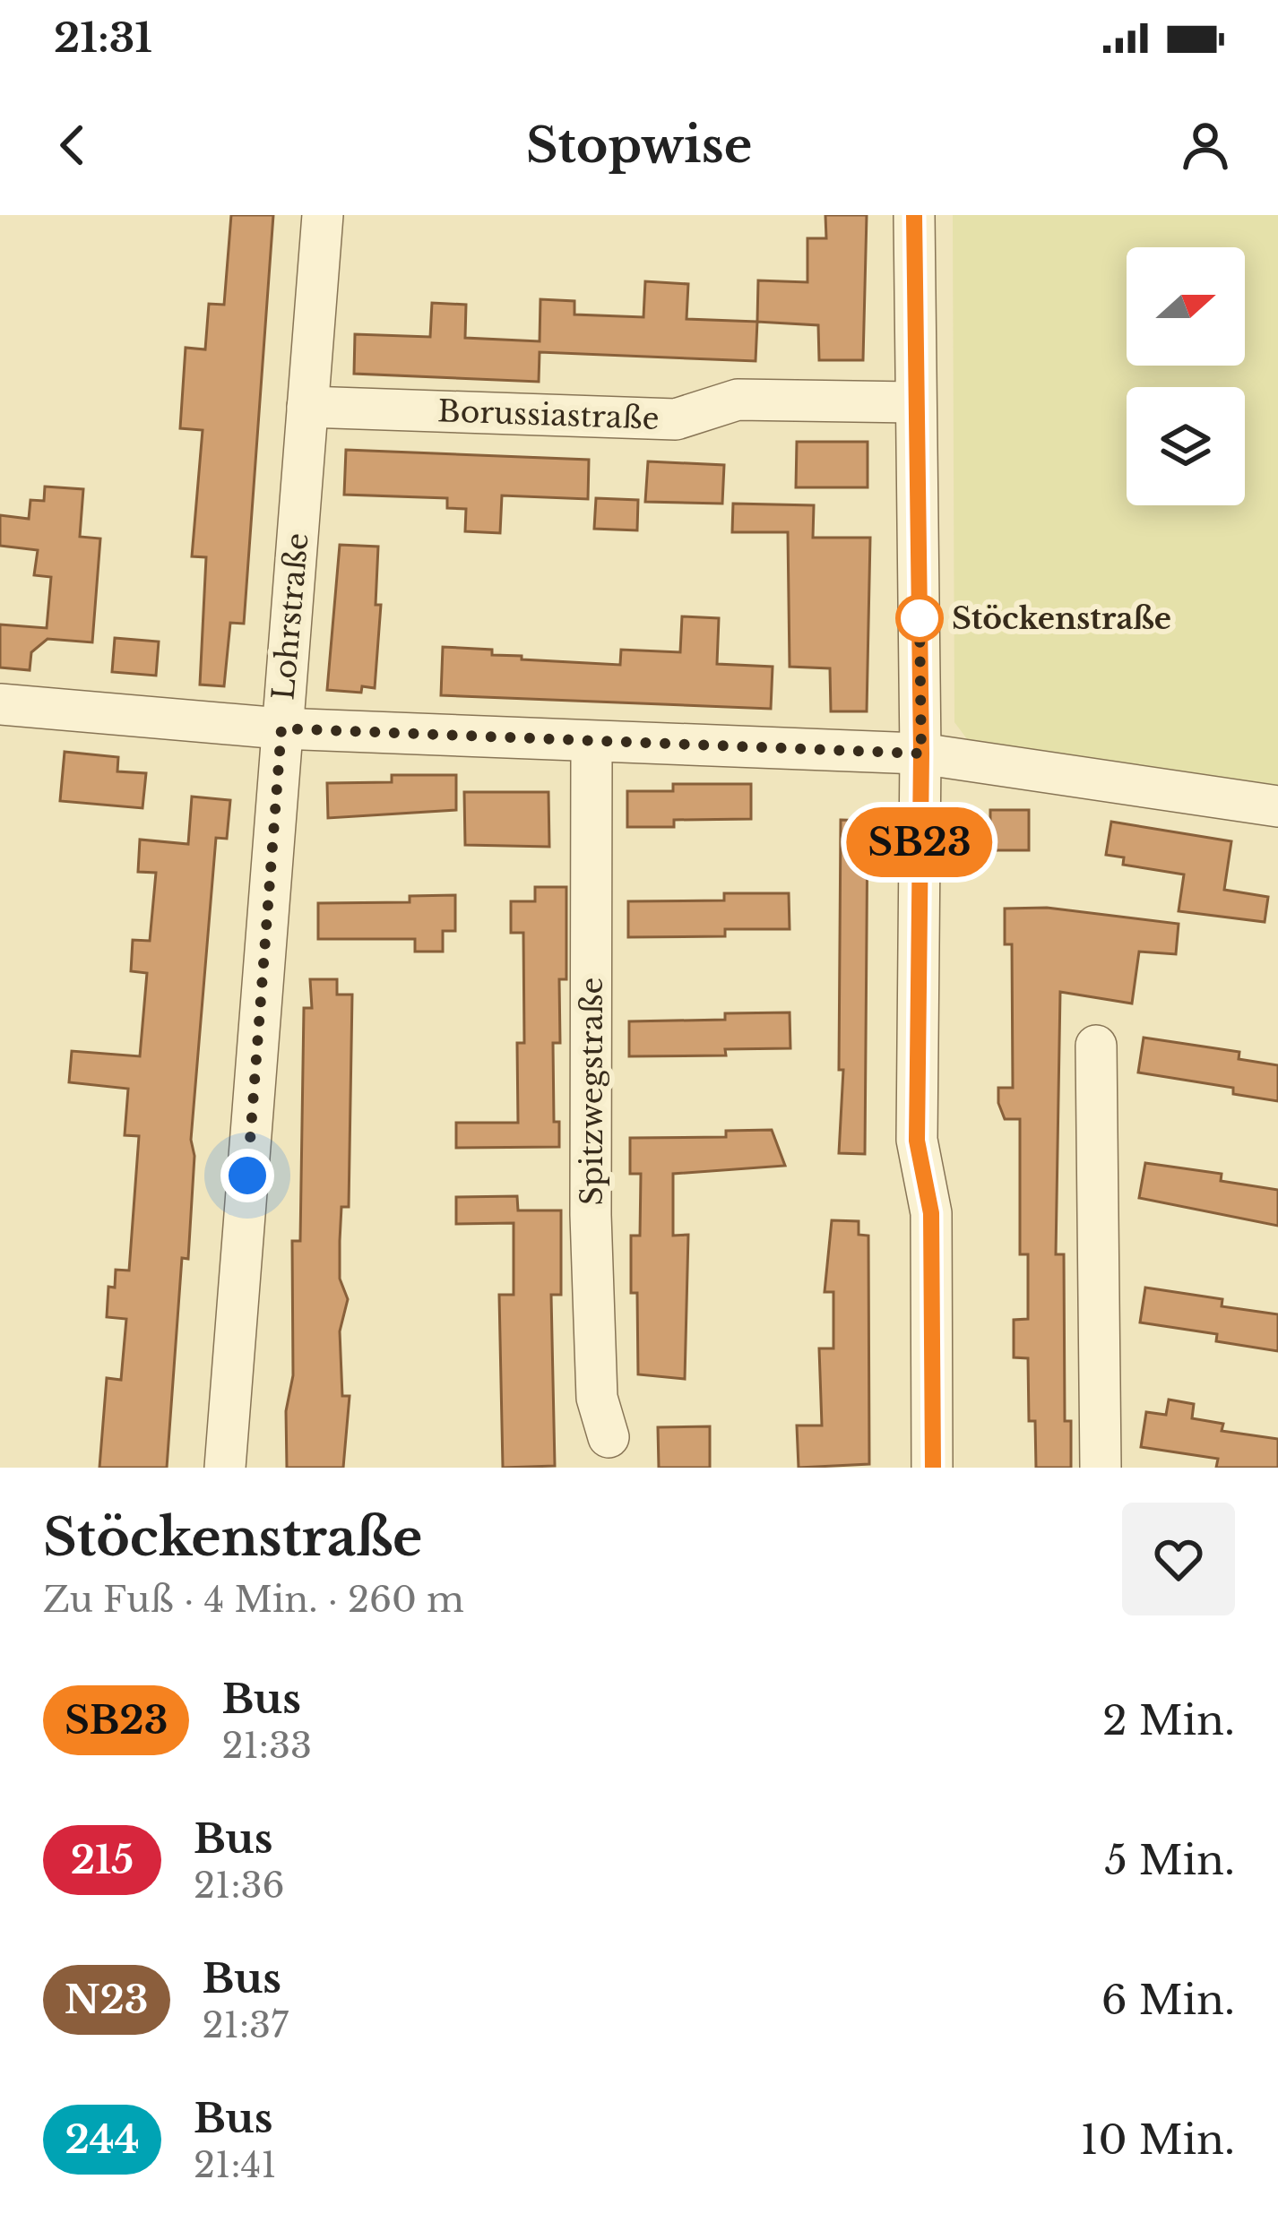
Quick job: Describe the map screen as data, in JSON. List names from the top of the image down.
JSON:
{
  "streets": {
    "street": ["Borussiastraße", "Lohrstraße", "Spitzwegstraße"]
  },
  "crossings": [
    ["Borussiastraße", "Lohrstraße"]
  ],
  "places": ["Stöckenstraße"],
  "lines": ["bus line SB23"],
  "north": "right",
  "page": {
    "status": "21:31",
    "header": "Stopwise",
    "on_map": "SB23",
    "heading": ["Stöckenstraße", "Zu Fuß · 4 Min. · 260 m"],
    "list": [
      {
        "mark": "SB23",
        "name": "Bus",
        "note": "21:33",
        "value": "2 Min."
      },
      {
        "mark": "215",
        "name": "Bus",
        "note": "21:36",
        "value": "5 Min."
      },
      {
        "mark": "N23",
        "name": "Bus",
        "note": "21:37",
        "value": "6 Min."
      },
      {
        "mark": "244",
        "name": "Bus",
        "note": "21:41",
        "value": "10 Min."
      }
    ]
  }
}
